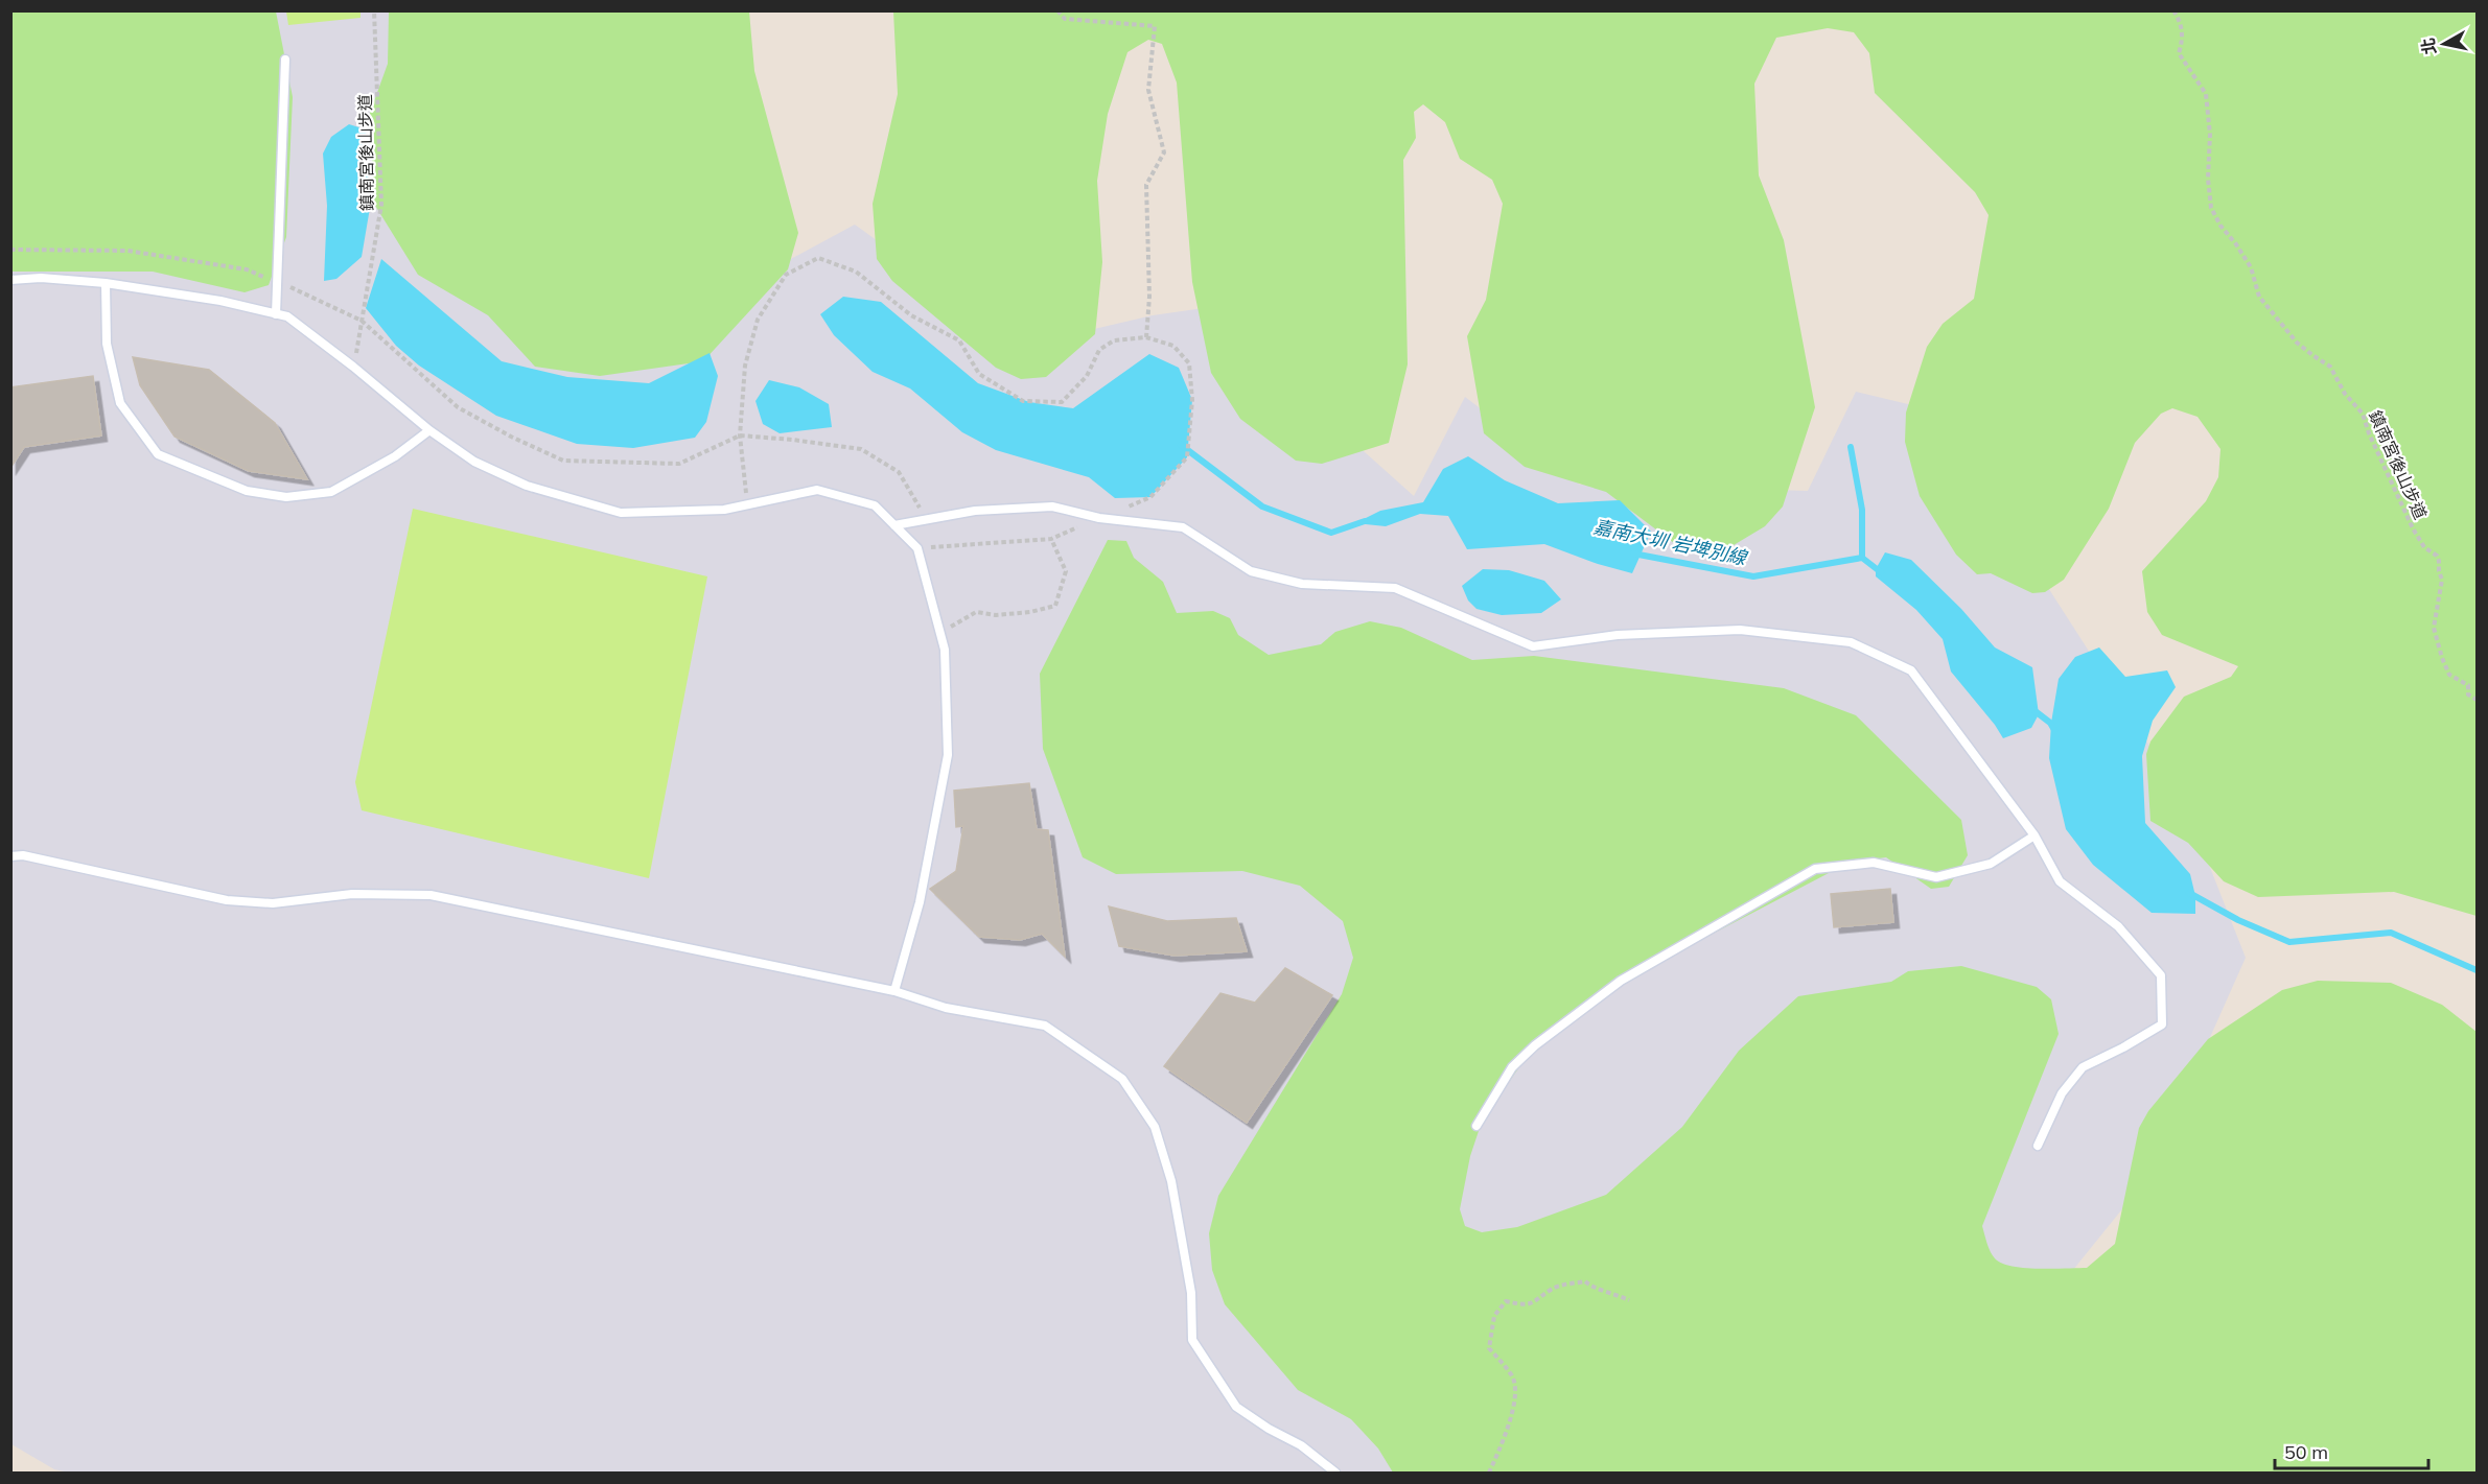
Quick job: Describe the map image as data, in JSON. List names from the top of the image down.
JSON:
{
  "streets": {
    "path": ["鎮南宮後山步道"]
  },
  "water": ["嘉南大圳 岩埤別線"],
  "scale_bar": "50 m",
  "north": "left"
}
